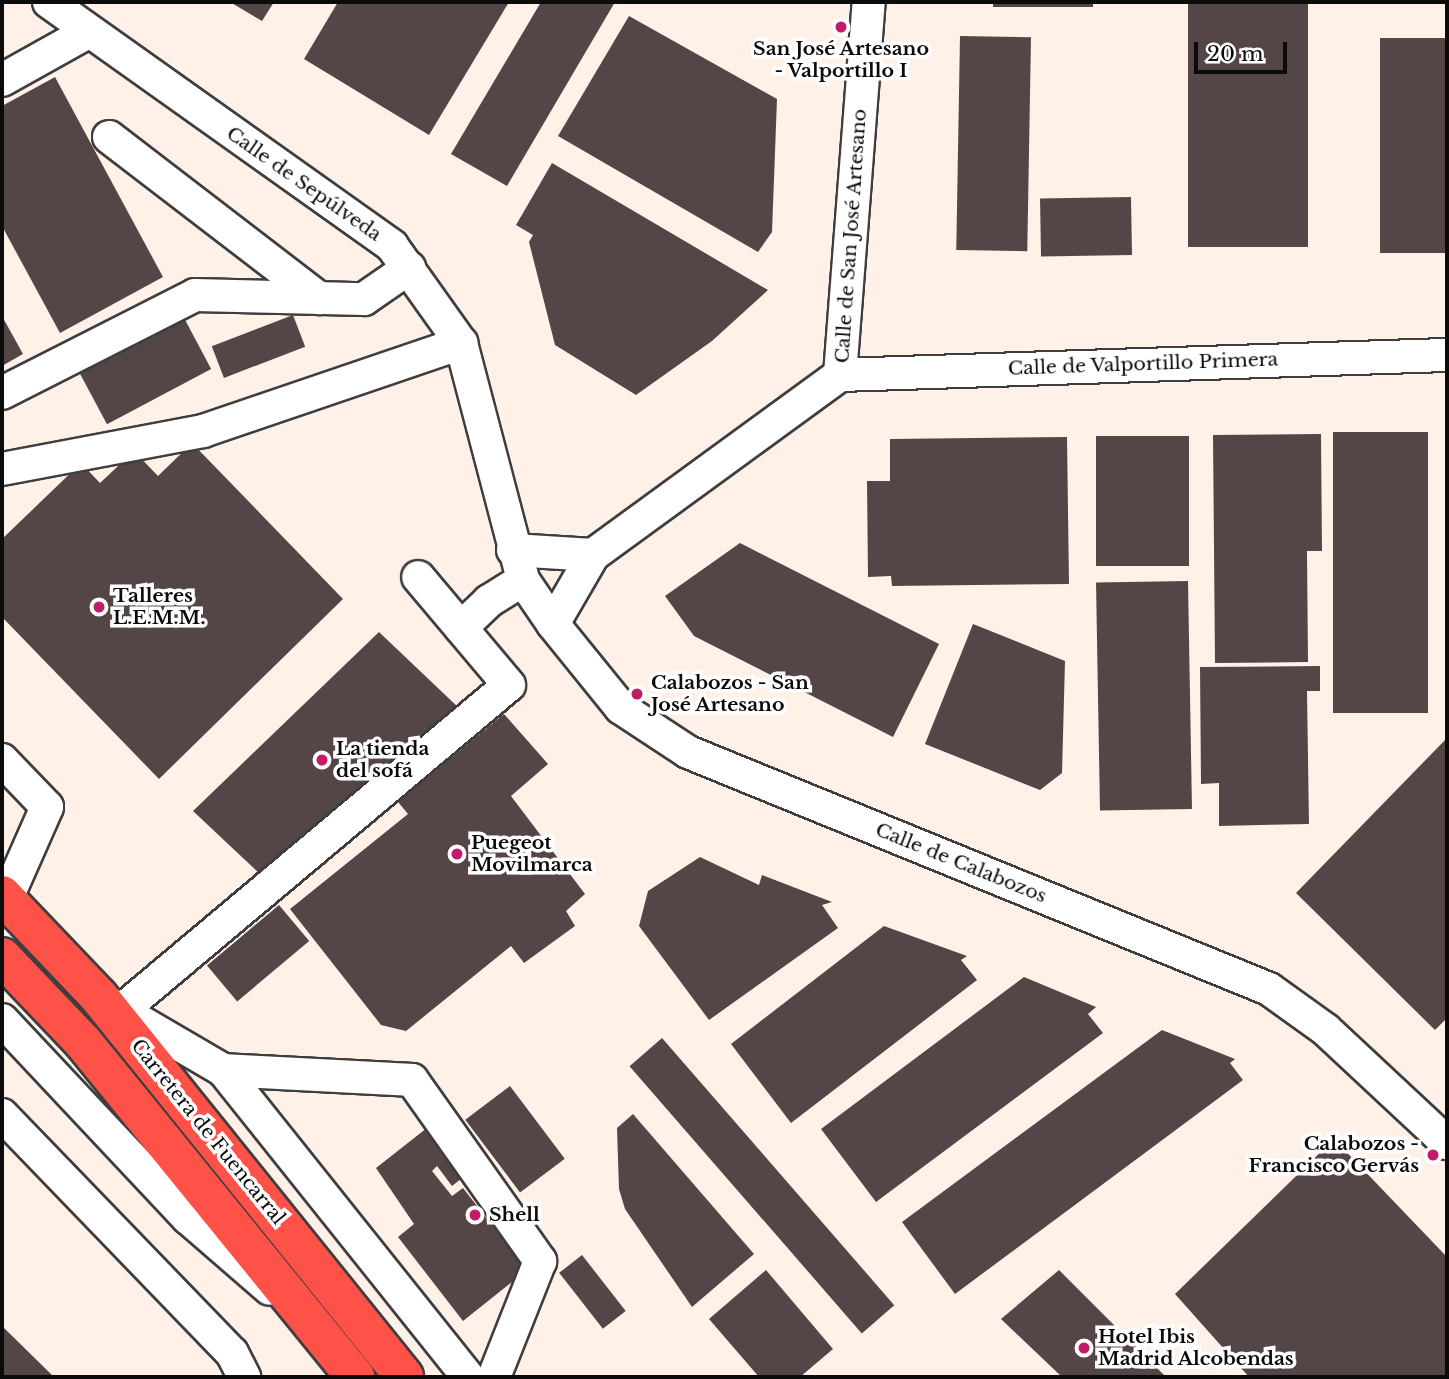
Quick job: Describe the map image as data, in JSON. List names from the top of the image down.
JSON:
{
  "streets": {
    "highway": ["Carretera de Fuencarral"],
    "street": [
      "Calle de Sepúlveda",
      "Calle de San José Artesano",
      "Calle de Valportillo Primera",
      "Calle de Calabozos"
    ]
  },
  "crossings": [
    ["Calle de Sepúlveda", "Calle de Calabozos"],
    ["Calle de San José Artesano", "Calle de Valportillo Primera"],
    ["Calle de San José Artesano", "Calle de Calabozos"]
  ],
  "places": [
    "San José Artesano - Valportillo I",
    "Talleres L.E.M.M.",
    "Calabozos - San José Artesano",
    "La tienda del sofá",
    "Puegeot Movilmarca",
    "Calabozos - Francisco Gervás",
    "Shell",
    "Hotel Ibis Madrid Alcobendas"
  ],
  "scale_bar": "20 m"
}
